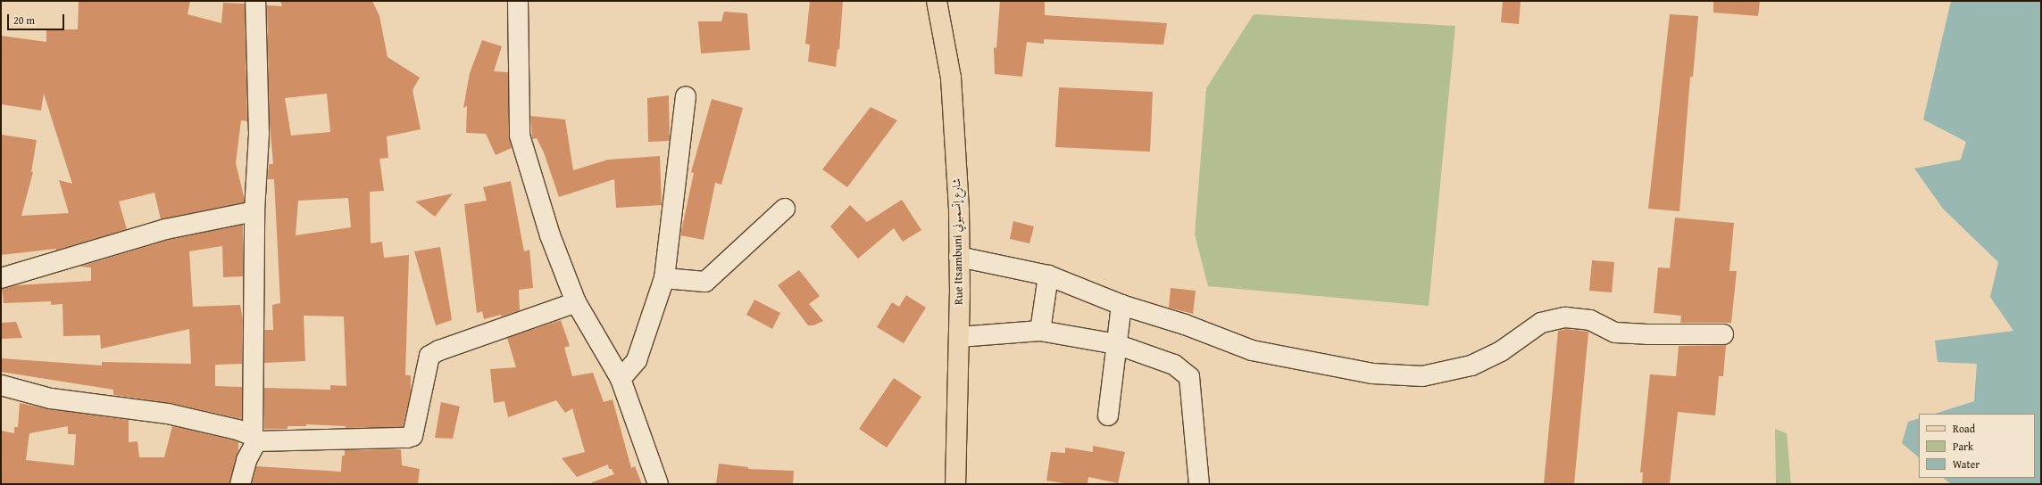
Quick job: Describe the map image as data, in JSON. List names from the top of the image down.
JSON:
{
  "streets": {
    "main road": ["Rue Itsambuni شارع إتسمبوني"]
  },
  "legend": ["Road", "Park", "Water"],
  "scale_bar": "20 m"
}
